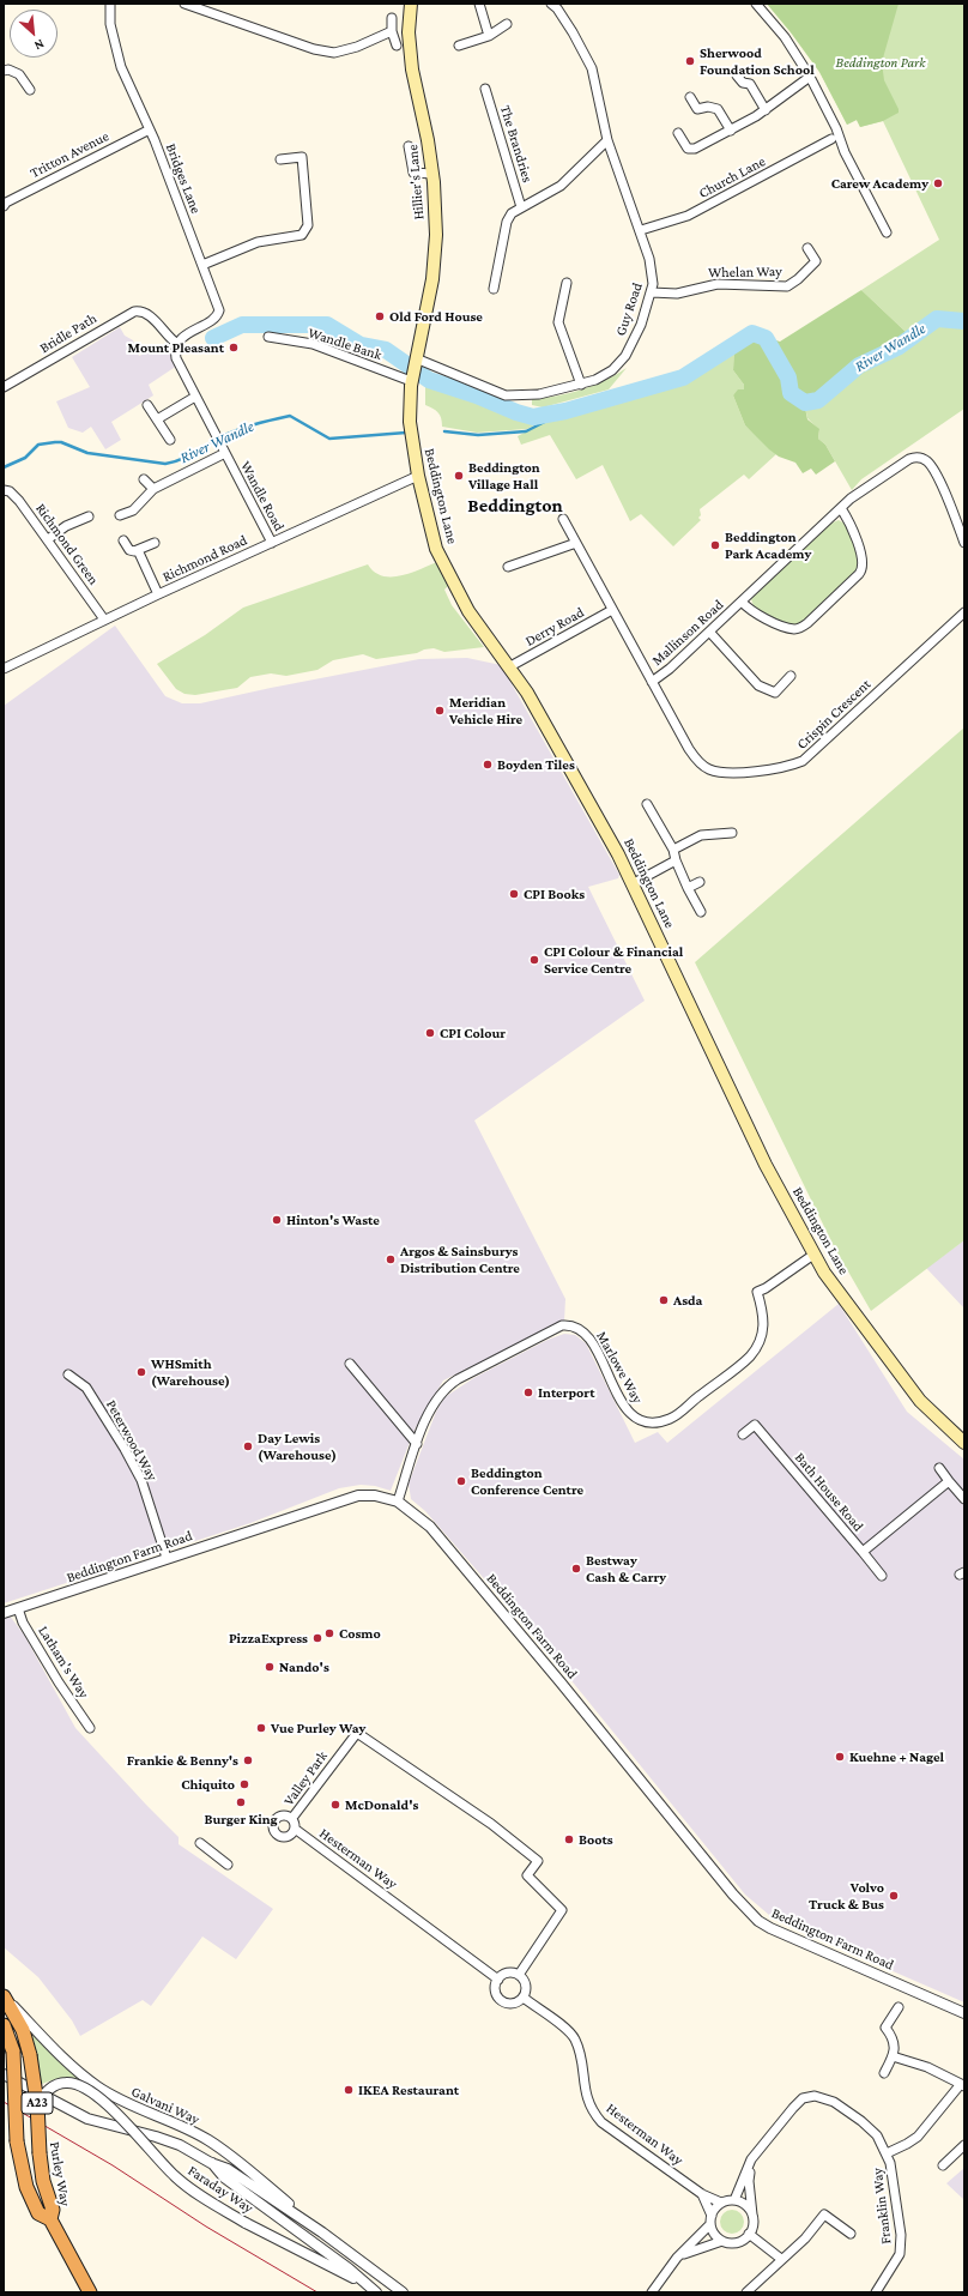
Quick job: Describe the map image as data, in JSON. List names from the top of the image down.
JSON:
{
  "streets": {
    "highway": ["A23", "Purley Way"],
    "main road": ["Hillier's Lane", "Beddington Lane"],
    "street": [
      "The Brandries",
      "Tritton Avenue",
      "Church Lane",
      "Bridges Lane",
      "Whelan Way",
      "Guy Road",
      "Bridle Path",
      "Wandle Bank",
      "Wandle Road",
      "Richmond Green",
      "Richmond Road",
      "Derry Road",
      "Mallinson Road",
      "Crispin Crescent",
      "Marlowe Way",
      "Peterwood Way",
      "Bath House Road",
      "Beddington Farm Road",
      "Latham's Way",
      "Valley Park",
      "Hesterman Way",
      "Galvani Way",
      "Faraday Way",
      "Franklin Way"
    ]
  },
  "crossings": [
    ["The Brandries", "Guy Road"],
    ["Tritton Avenue", "Bridges Lane"],
    ["Church Lane", "Guy Road"],
    ["Bridges Lane", "Bridle Path"],
    ["Bridges Lane", "Wandle Road"],
    ["Hillier's Lane", "Guy Road"],
    ["Hillier's Lane", "Beddington Lane"],
    ["Whelan Way", "Guy Road"],
    ["Guy Road", "Beddington Lane"],
    ["Bridle Path", "Wandle Road"],
    ["Wandle Bank", "Beddington Lane"],
    ["Wandle Road", "Richmond Road"],
    ["Beddington Lane", "Richmond Road"],
    ["Beddington Lane", "Derry Road"],
    ["Beddington Lane", "Marlowe Way"],
    ["Richmond Green", "Richmond Road"],
    ["Derry Road", "Crispin Crescent"],
    ["Mallinson Road", "Crispin Crescent"],
    ["Marlowe Way", "Beddington Farm Road"],
    ["Peterwood Way", "Beddington Farm Road"],
    ["Beddington Farm Road", "Latham's Way"],
    ["Valley Park", "Hesterman Way"],
    ["Hesterman Way", "Franklin Way"],
    ["Galvani Way", "Purley Way"],
    ["Purley Way", "Faraday Way"]
  ],
  "districts": ["Beddington"],
  "water": ["River Wandle"],
  "parks": ["Beddington Park"],
  "places": [
    "Sherwood Foundation School",
    "Carew Academy",
    "Old Ford House",
    "Mount Pleasant",
    "Beddington Village Hall",
    "Beddington Park Academy",
    "Meridian Vehicle Hire",
    "Boyden Tiles",
    "CPI Books",
    "CPI Colour & Financial Service Centre",
    "CPI Colour",
    "Hinton's Waste",
    "Argos & Sainsburys Distribution Centre",
    "Asda",
    "WHSmith (Warehouse)",
    "Interport",
    "Day Lewis (Warehouse)",
    "Beddington Conference Centre",
    "Bestway Cash & Carry",
    "Cosmo",
    "PizzaExpress",
    "Nando's",
    "Vue Purley Way",
    "Kuehne + Nagel",
    "Frankie & Benny's",
    "Chiquito",
    "Burger King",
    "McDonald's",
    "Boots",
    "Volvo Truck & Bus",
    "IKEA Restaurant"
  ],
  "north": "bottom right"
}
